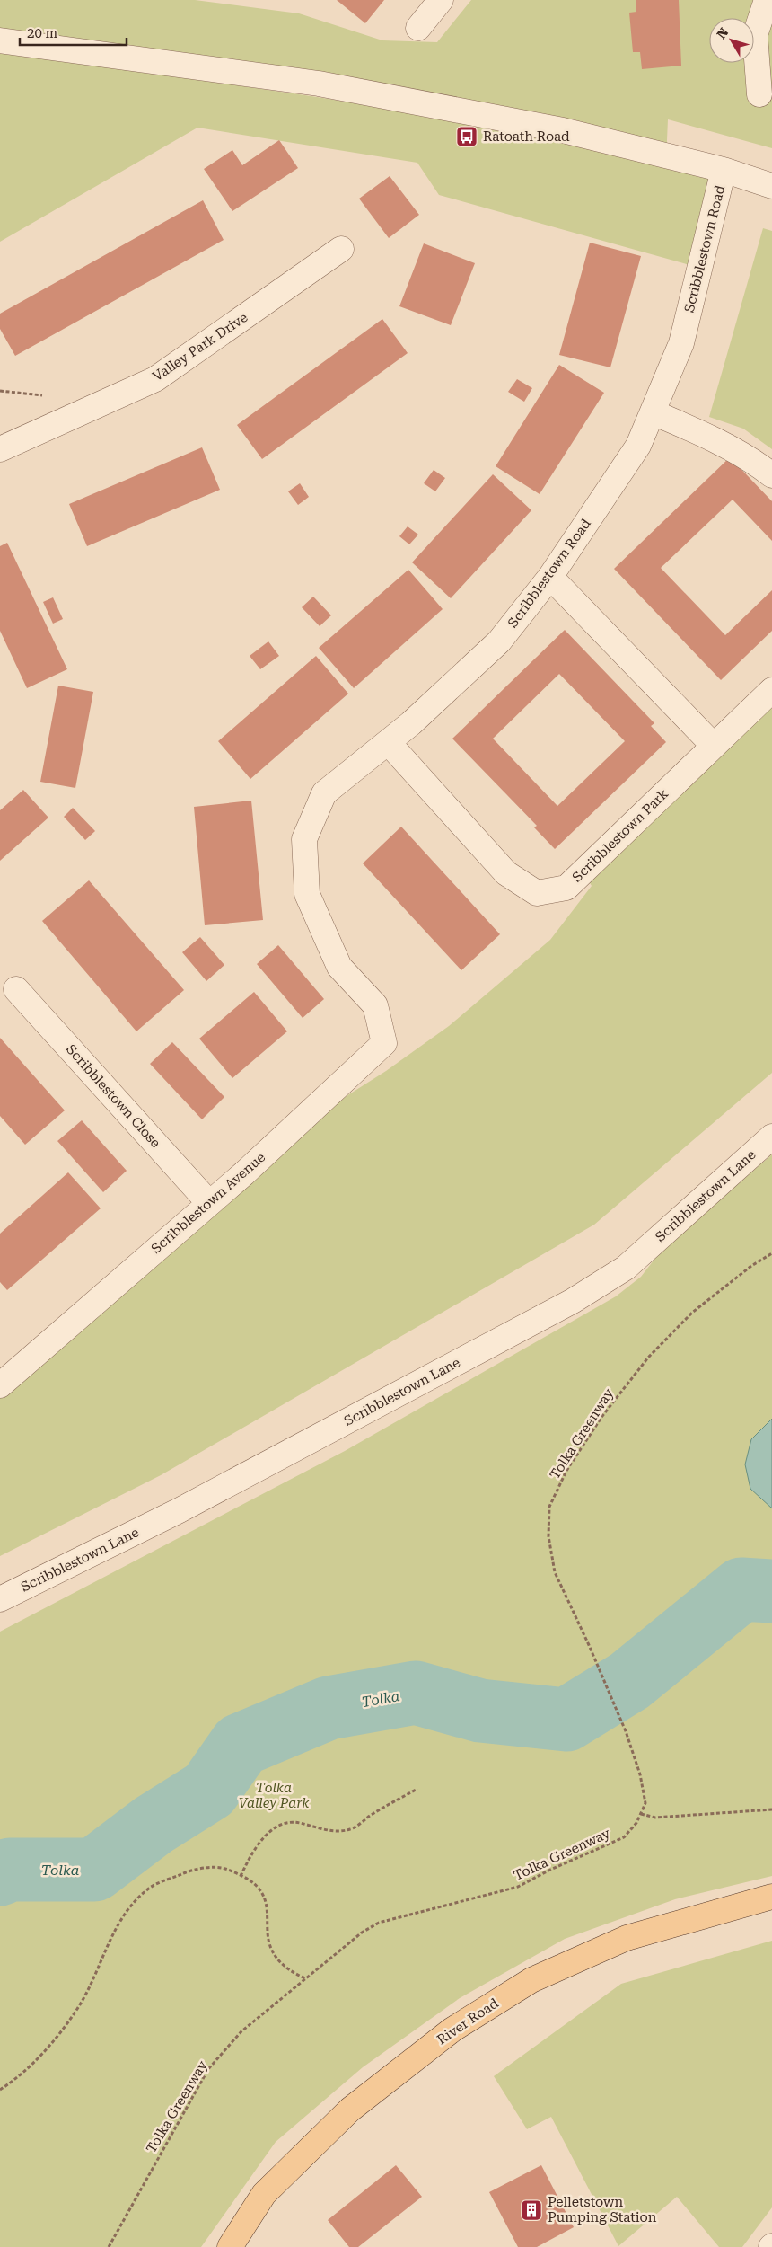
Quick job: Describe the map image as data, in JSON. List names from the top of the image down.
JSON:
{
  "streets": {
    "main road": ["River Road"],
    "street": [
      "Scribblestown Road",
      "Valley Park Drive",
      "Scribblestown Park",
      "Scribblestown Close",
      "Scribblestown Lane",
      "Scribblestown Avenue"
    ],
    "path": ["Tolka Greenway"]
  },
  "crossings": [
    ["Scribblestown Road", "Scribblestown Park"],
    ["Scribblestown Road", "Scribblestown Avenue"],
    ["Scribblestown Close", "Scribblestown Avenue"]
  ],
  "water": ["Tolka"],
  "parks": ["Tolka Valley Park"],
  "places": {
    "bus stop": ["Ratoath Road"],
    "building": ["Pelletstown Pumping Station"]
  },
  "scale_bar": "20 m",
  "north": "top left"
}
